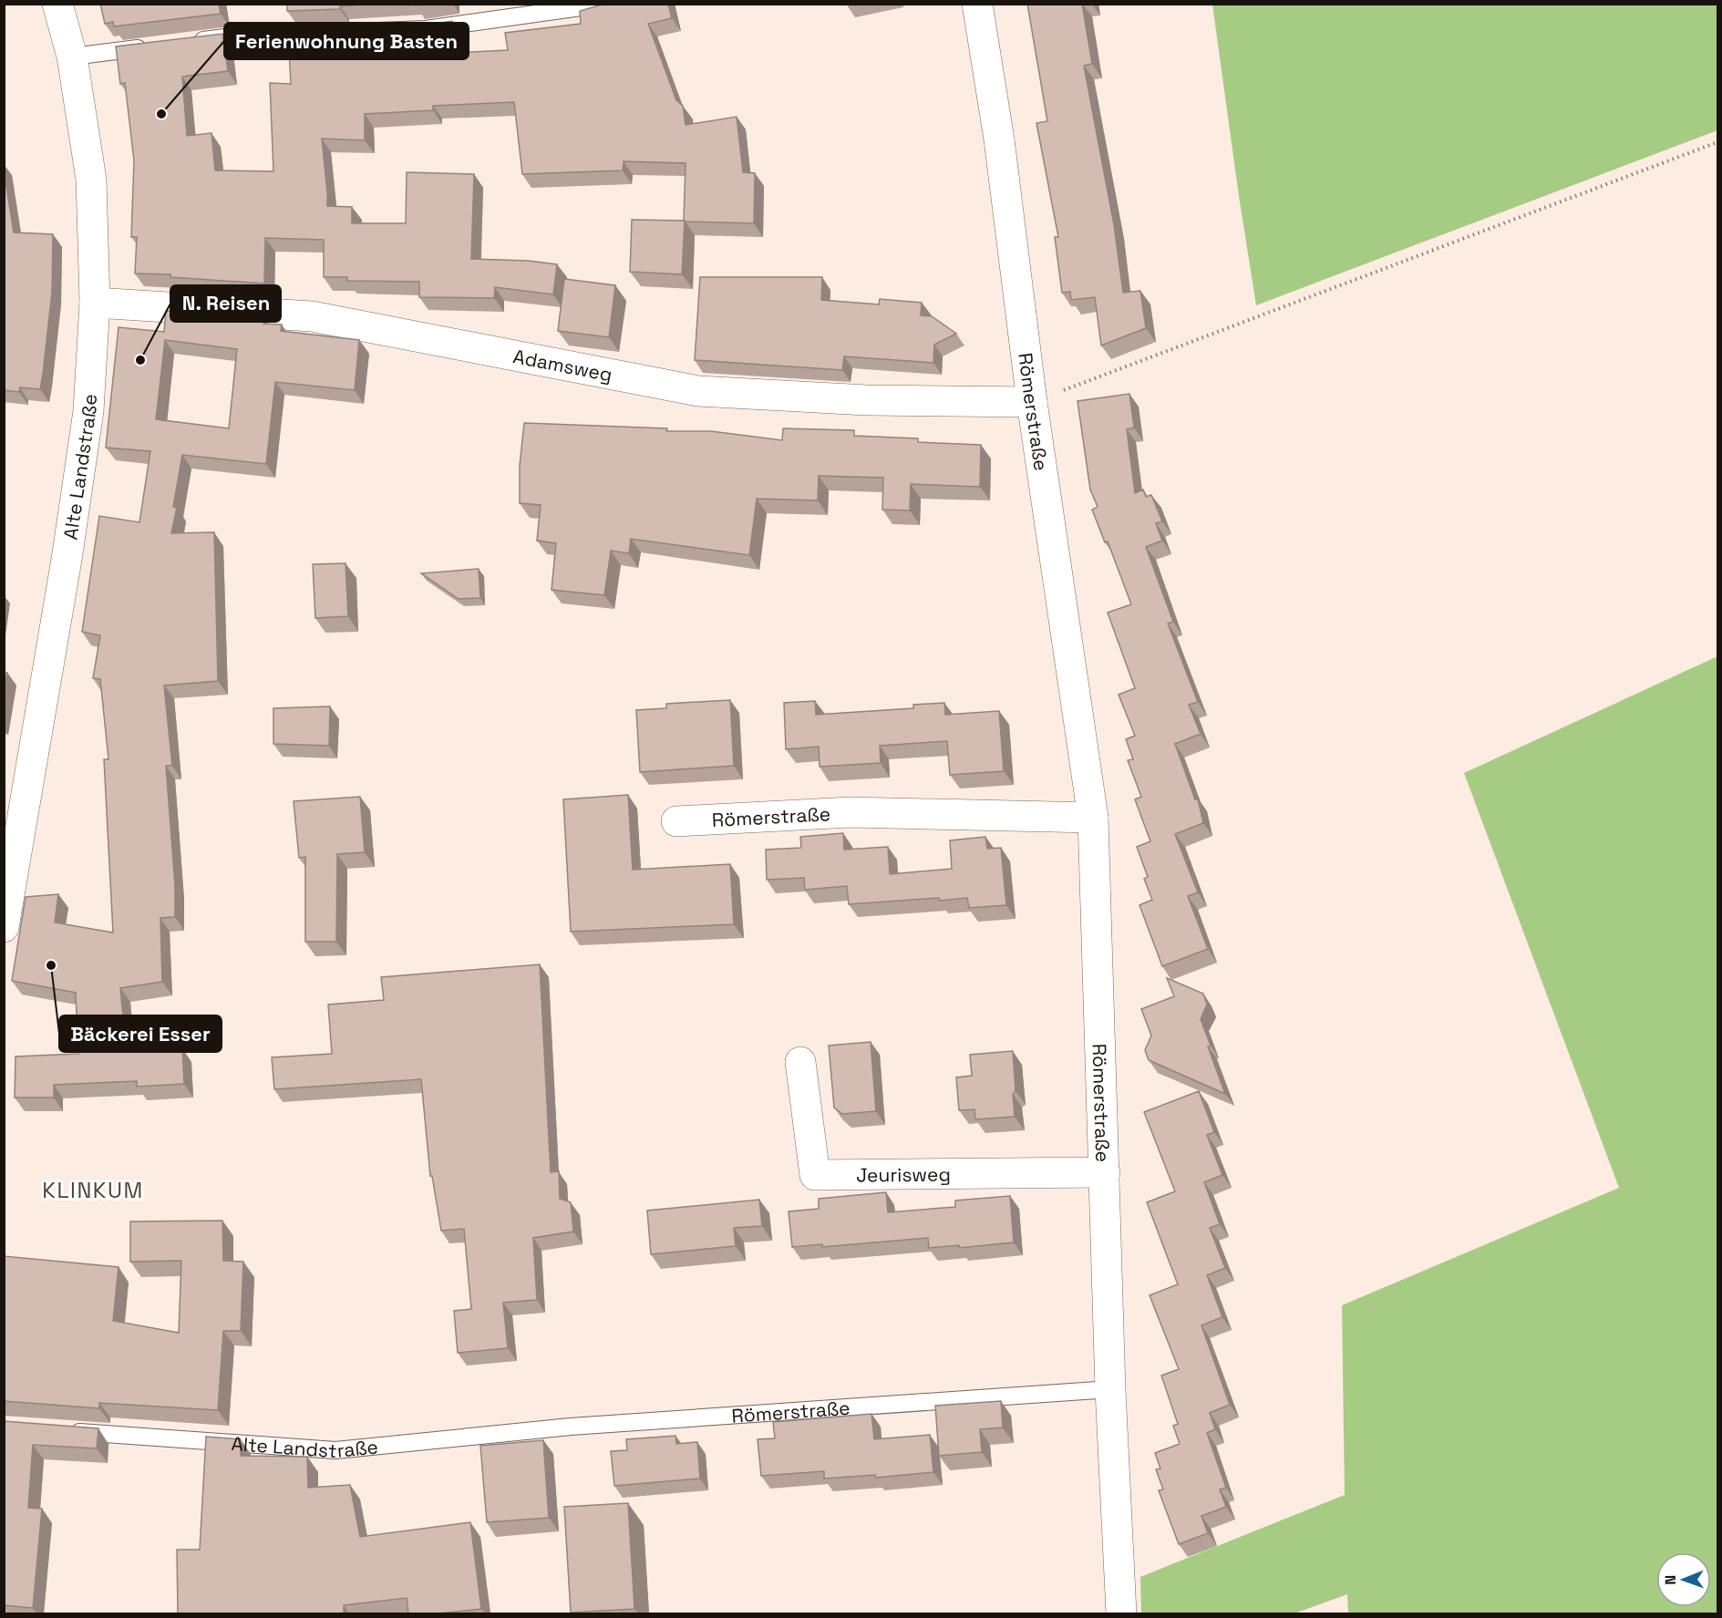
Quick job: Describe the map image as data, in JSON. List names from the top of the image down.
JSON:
{
  "streets": {
    "street": [
      "Adamsweg",
      "Römerstraße",
      "Alte Landstraße",
      "Jeurisweg"
    ]
  },
  "crossings": [
    ["Adamsweg", "Römerstraße"],
    ["Adamsweg", "Alte Landstraße"],
    ["Römerstraße", "Alte Landstraße"],
    ["Römerstraße", "Jeurisweg"]
  ],
  "districts": ["KLINKUM"],
  "places": ["Ferienwohnung Basten", "N. Reisen", "Bäckerei Esser"],
  "north": "left"
}
